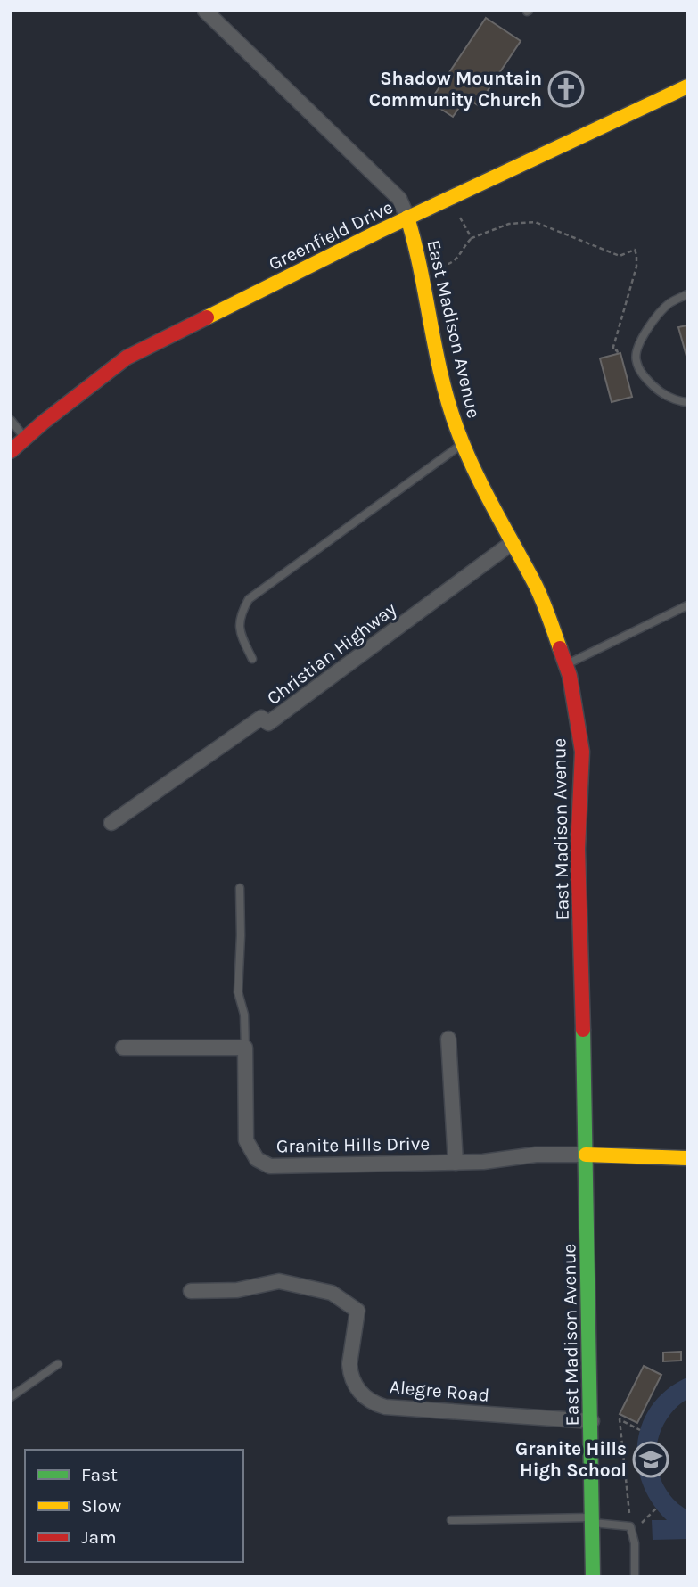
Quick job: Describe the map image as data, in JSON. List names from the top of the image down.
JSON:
{
  "streets": {
    "street": [
      "Greenfield Drive",
      "East Madison Avenue",
      "Christian Highway",
      "Granite Hills Drive",
      "Alegre Road"
    ]
  },
  "crossings": [
    ["Greenfield Drive", "East Madison Avenue"],
    ["East Madison Avenue", "Christian Highway"],
    ["East Madison Avenue", "Granite Hills Drive"],
    ["East Madison Avenue", "Alegre Road"]
  ],
  "places": {
    "church": ["Shadow Mountain Community Church"],
    "school or university": ["Granite Hills High School"]
  },
  "legend": ["Fast", "Slow", "Jam"]
}
